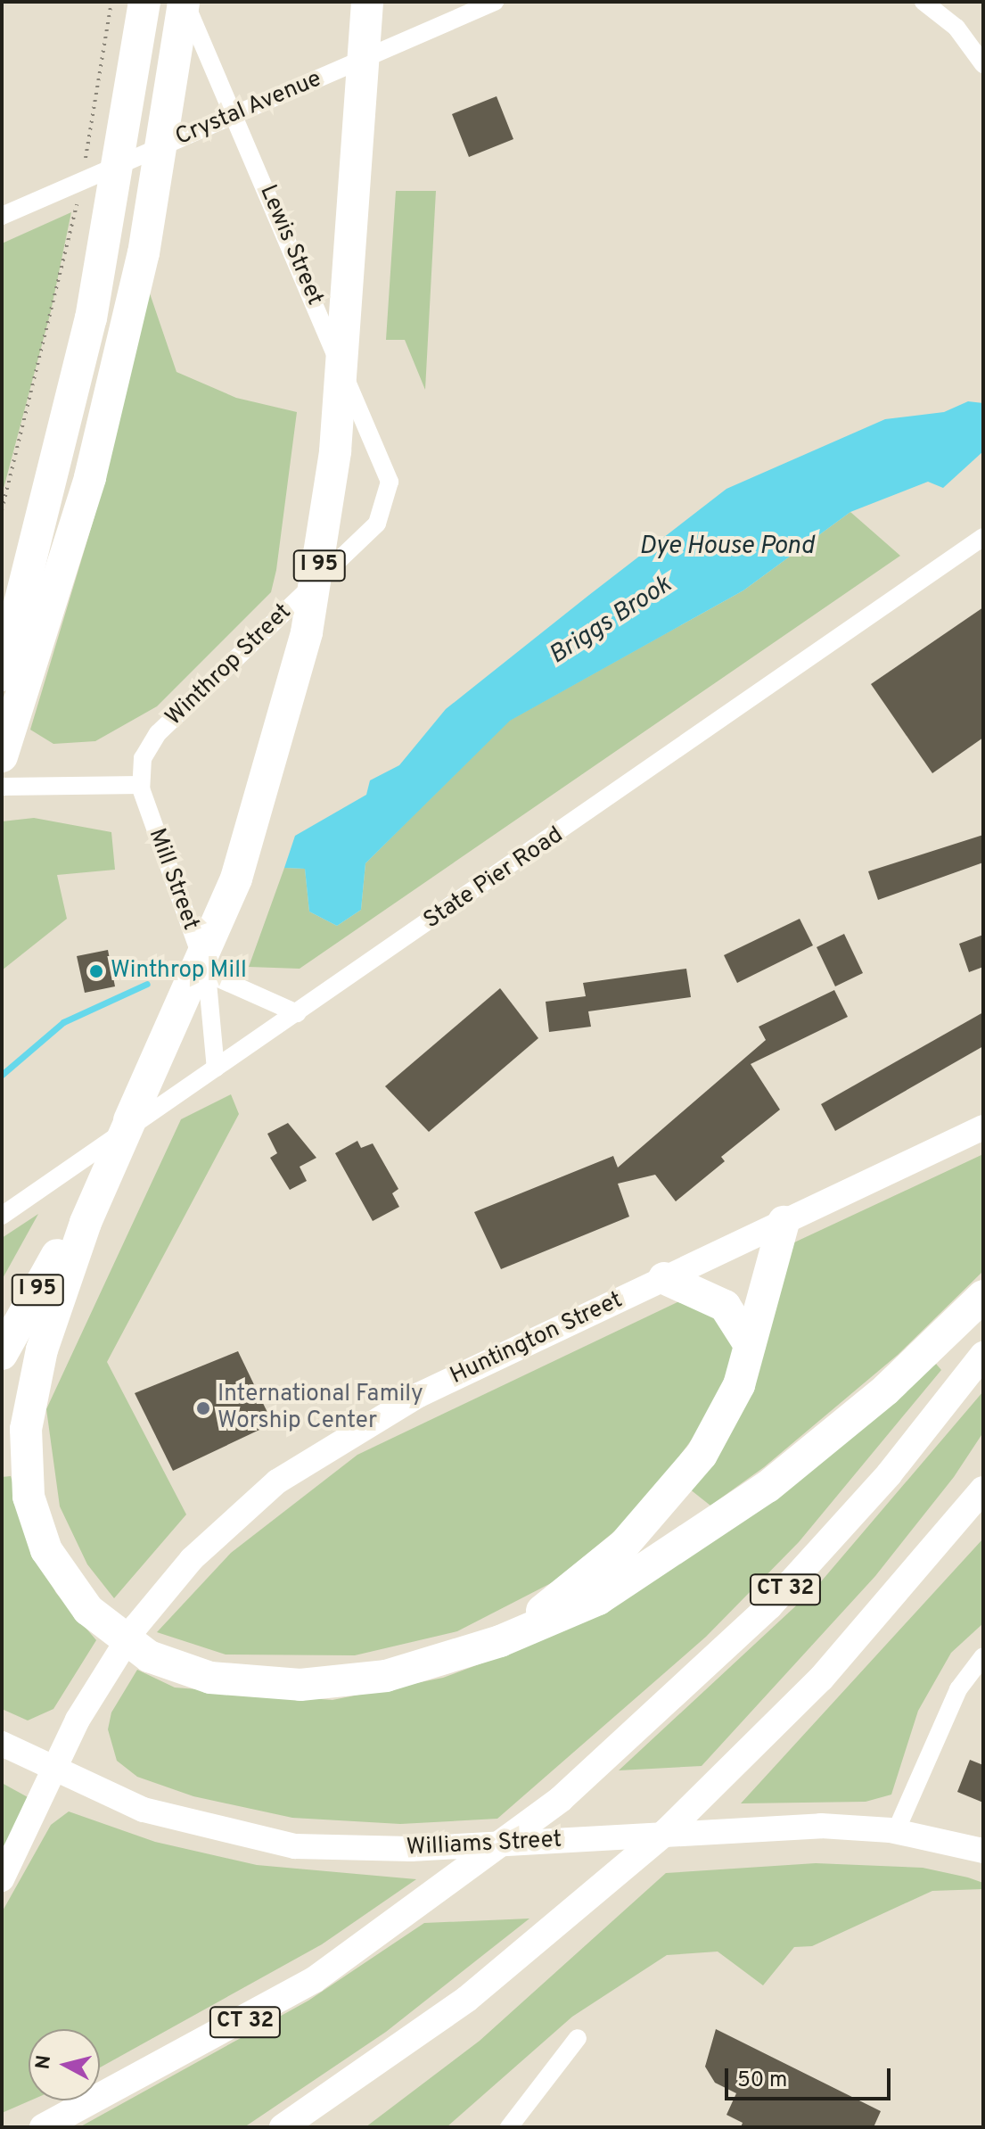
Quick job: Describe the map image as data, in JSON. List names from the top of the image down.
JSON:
{
  "streets": {
    "highway": ["I 95"],
    "main road": ["Huntington Street", "CT 32", "Williams Street"],
    "street": [
      "Crystal Avenue",
      "Lewis Street",
      "Winthrop Street",
      "State Pier Road",
      "Mill Street"
    ]
  },
  "crossings": [
    ["Crystal Avenue", "Lewis Street"],
    ["Lewis Street", "Winthrop Street"],
    ["Winthrop Street", "Mill Street"],
    ["State Pier Road", "Mill Street"],
    ["Huntington Street", "Williams Street"]
  ],
  "water": ["Dye House Pond", "Briggs Brook"],
  "places": ["Winthrop Mill", "International Family Worship Center"],
  "scale_bar": "50 m",
  "north": "left"
}
